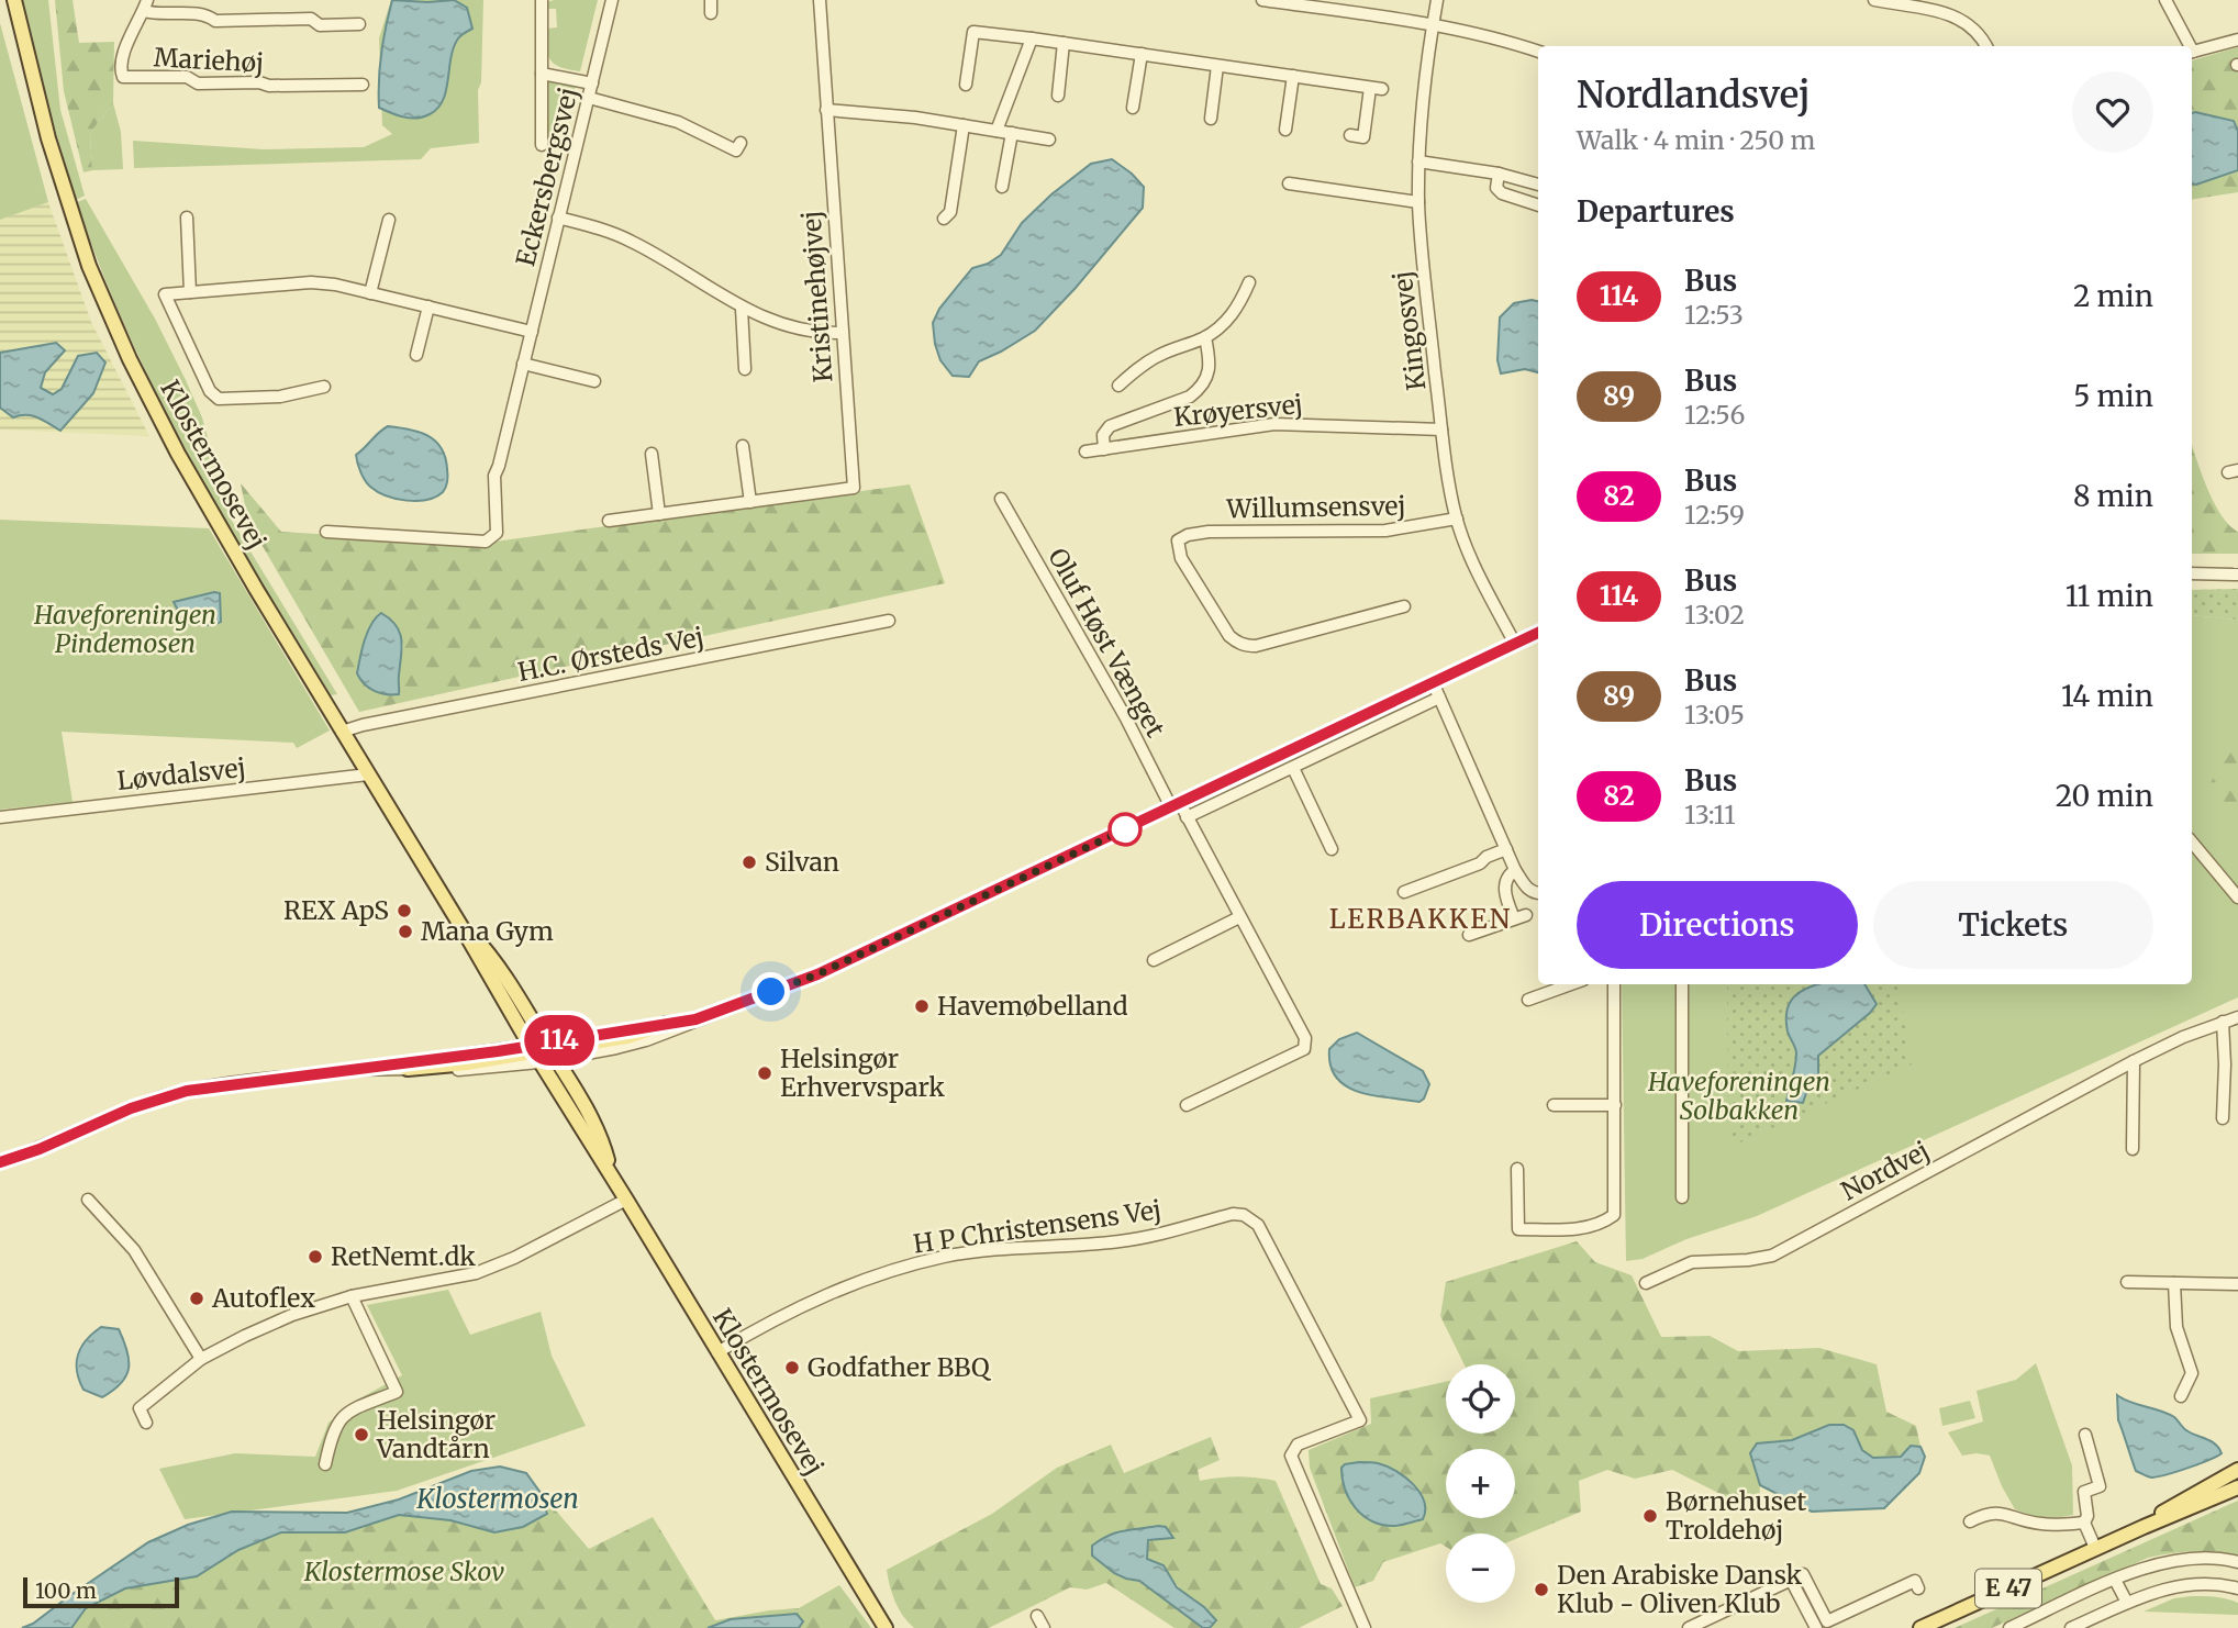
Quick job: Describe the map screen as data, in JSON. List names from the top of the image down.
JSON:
{
  "streets": {
    "main road": ["Klostermosevej", "E 47"],
    "street": [
      "Mariehøj",
      "Eckersbergsvej",
      "Kristinehøjvej",
      "Kingosvej",
      "Krøyersvej",
      "Willumsensvej",
      "Oluf Høst Vænget",
      "H.C. Ørsteds Vej",
      "Løvdalsvej",
      "Nordvej",
      "H P Christensens Vej"
    ]
  },
  "crossings": [
    ["Kingosvej", "Krøyersvej"],
    ["Kingosvej", "Willumsensvej"],
    ["Klostermosevej", "H.C. Ørsteds Vej"],
    ["Klostermosevej", "Løvdalsvej"],
    ["Klostermosevej", "H P Christensens Vej"]
  ],
  "districts": ["LERBAKKEN"],
  "water": ["Klostermosen"],
  "parks": ["Haveforeningen Pindemosen", "Haveforeningen Solbakken", "Klostermose Skov"],
  "places": [
    "Silvan",
    "REX ApS",
    "Mana Gym",
    "Havemøbelland",
    "Helsingør Erhvervspark",
    "RetNemt.dk",
    "Autoflex",
    "Godfather BBQ",
    "Helsingør Vandtårn",
    "Børnehuset Troldehøj",
    "Den Arabiske Dansk Klub - Oliven Klub"
  ],
  "lines": ["bus line 114"],
  "scale_bar": "100 m",
  "page": {
    "on_map": "114",
    "heading": [
      ["Nordlandsvej", "Walk · 4 min · 250 m"],
      "Departures"
    ],
    "list": [
      {
        "mark": "114",
        "name": "Bus",
        "note": "12:53",
        "value": "2 min"
      },
      {
        "mark": "89",
        "name": "Bus",
        "note": "12:56",
        "value": "5 min"
      },
      {
        "mark": "82",
        "name": "Bus",
        "note": "12:59",
        "value": "8 min"
      },
      {
        "mark": "114",
        "name": "Bus",
        "note": "13:02",
        "value": "11 min"
      },
      {
        "mark": "89",
        "name": "Bus",
        "note": "13:05",
        "value": "14 min"
      },
      {
        "mark": "82",
        "name": "Bus",
        "note": "13:11",
        "value": "20 min"
      }
    ],
    "buttons": ["Directions", "Tickets"],
    "map_buttons": ["+", "−"],
    "scale": "100 m"
  }
}
